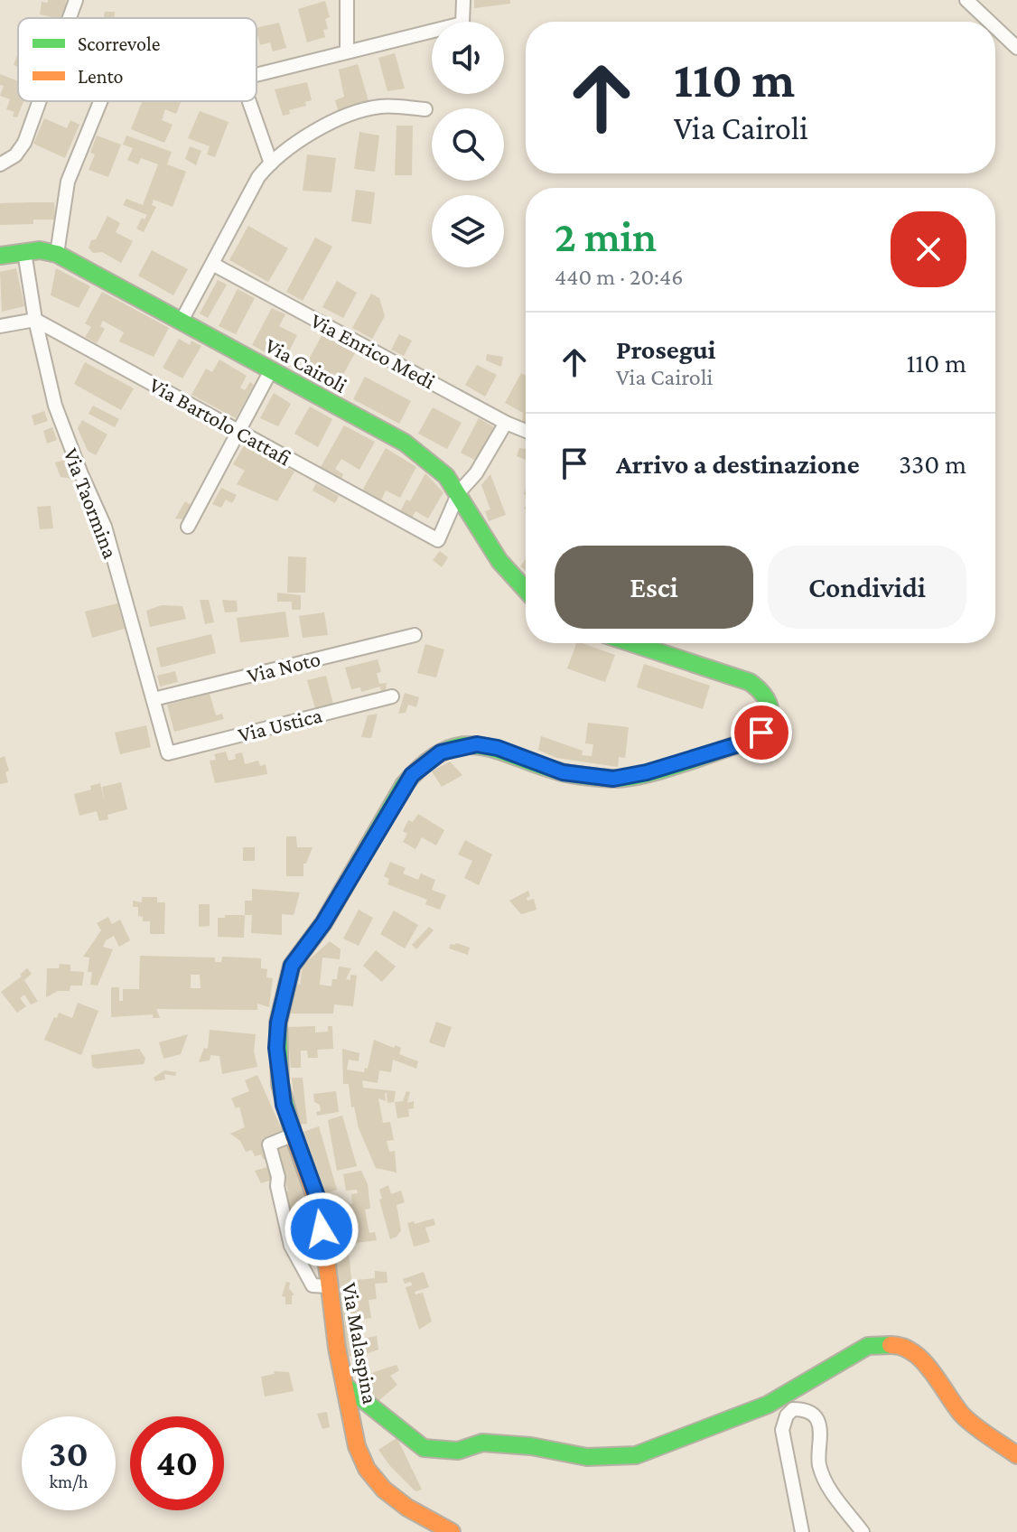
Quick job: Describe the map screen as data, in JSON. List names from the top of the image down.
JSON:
{
  "streets": {
    "street": [
      "Via Enrico Medi",
      "Via Cairoli",
      "Via Bartolo Cattafi",
      "Via Taormina",
      "Via Noto",
      "Via Ustica",
      "Via Malaspina"
    ]
  },
  "crossings": [
    ["Via Cairoli", "Via Bartolo Cattafi"],
    ["Via Cairoli", "Via Taormina"],
    ["Via Bartolo Cattafi", "Via Taormina"],
    ["Via Taormina", "Via Noto"],
    ["Via Taormina", "Via Ustica"]
  ],
  "legend": ["Scorrevole", "Lento"],
  "page": {
    "turn": ["110 m", "Via Cairoli"],
    "heading": ["2 min", "440 m · 20:46"],
    "list": [
      {
        "name": "Prosegui",
        "note": "Via Cairoli",
        "value": "110 m"
      },
      {
        "name": "Arrivo a destinazione",
        "value": "330 m"
      }
    ],
    "buttons": ["Esci", "Condividi"],
    "speed": "30 km/h",
    "limit": "40"
  }
}
